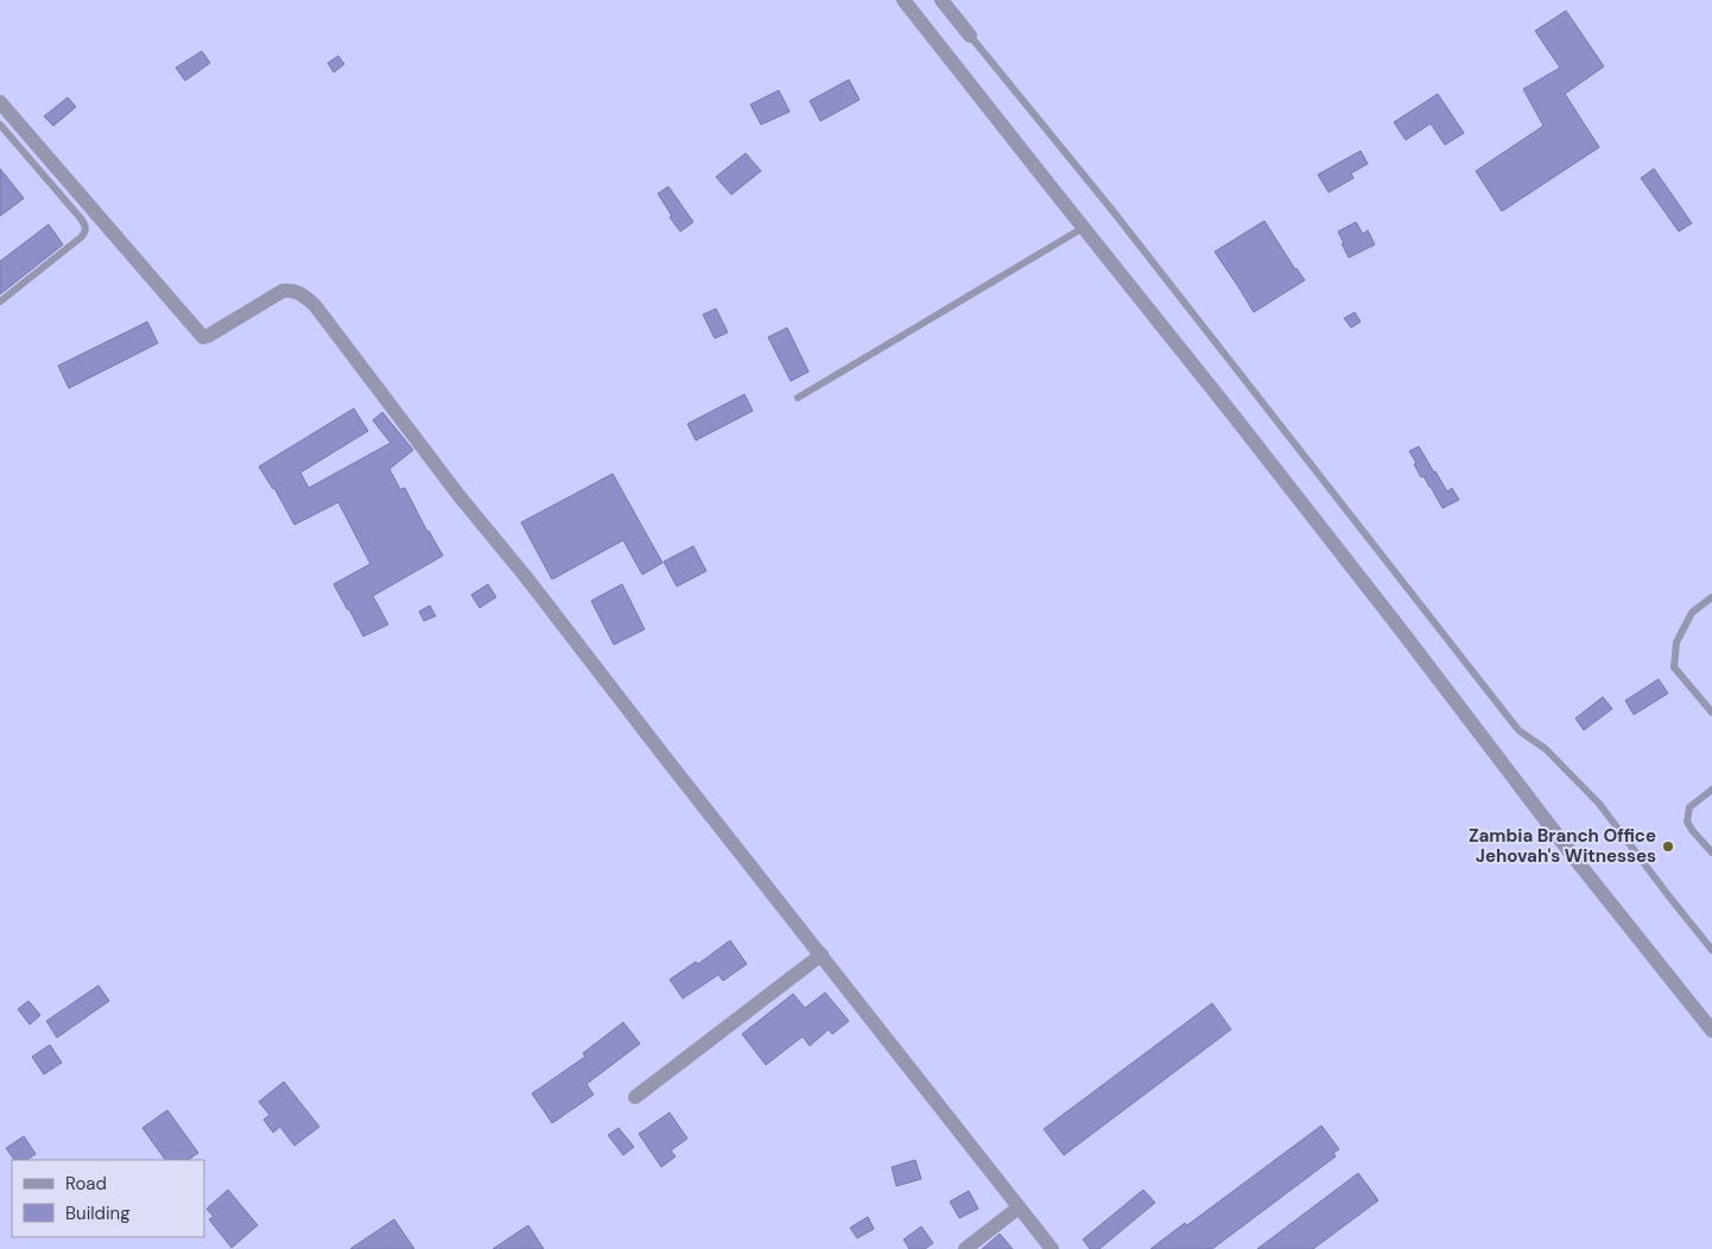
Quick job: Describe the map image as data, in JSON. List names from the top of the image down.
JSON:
{
  "places": ["Zambia Branch Office Jehovah's Witnesses"],
  "legend": ["Road", "Building"]
}
